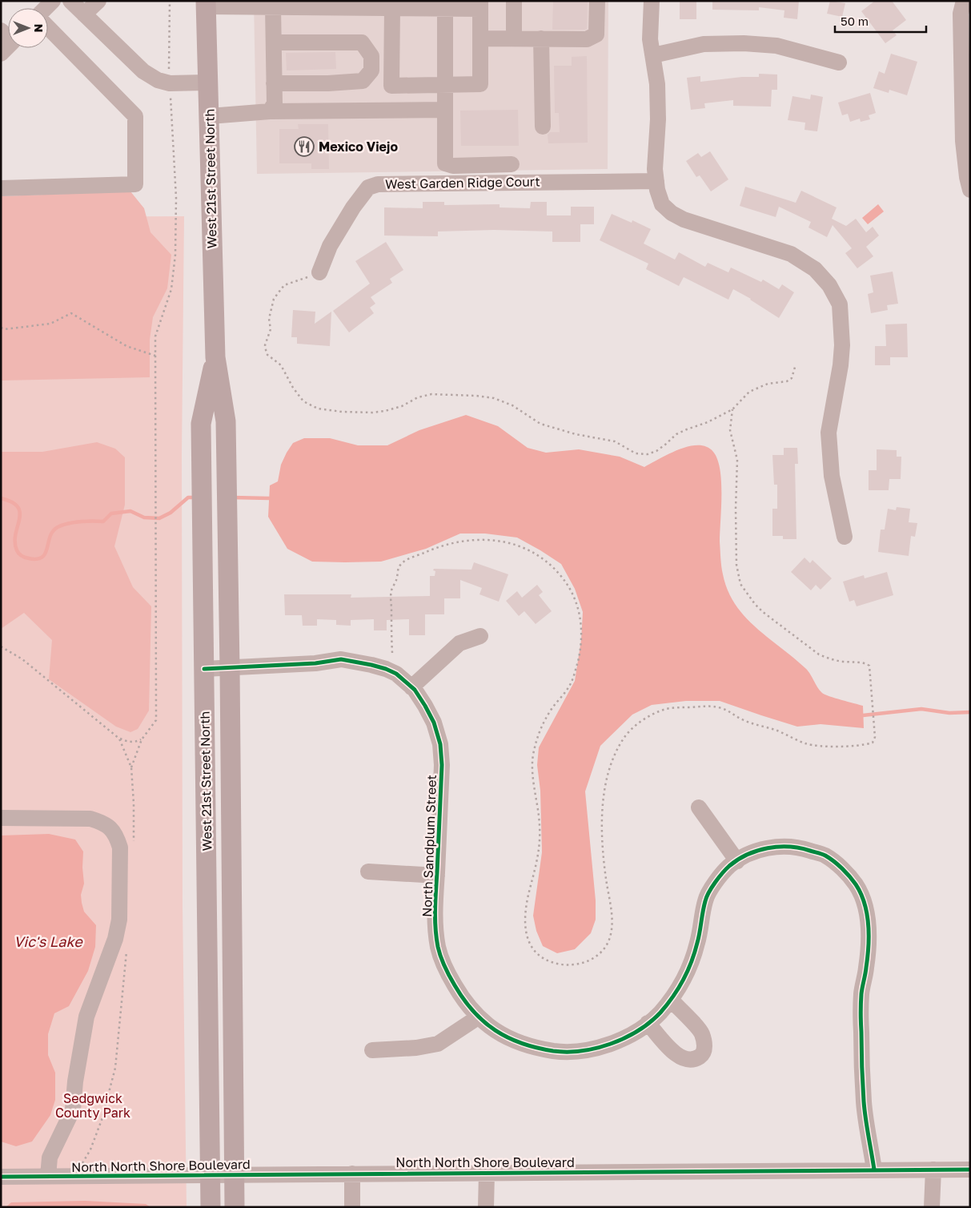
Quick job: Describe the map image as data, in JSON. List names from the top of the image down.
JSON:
{
  "streets": {
    "main road": ["West 21st Street North"],
    "street": ["West Garden Ridge Court", "North Sandplum Street", "North North Shore Boulevard"]
  },
  "crossings": [
    ["West 21st Street North", "North Sandplum Street"],
    ["West 21st Street North", "North North Shore Boulevard"],
    ["North Sandplum Street", "North North Shore Boulevard"]
  ],
  "water": ["Vic's Lake"],
  "parks": ["Sedgwick County Park"],
  "places": {
    "restaurant": ["Mexico Viejo"]
  },
  "scale_bar": "50 m",
  "north": "right"
}
